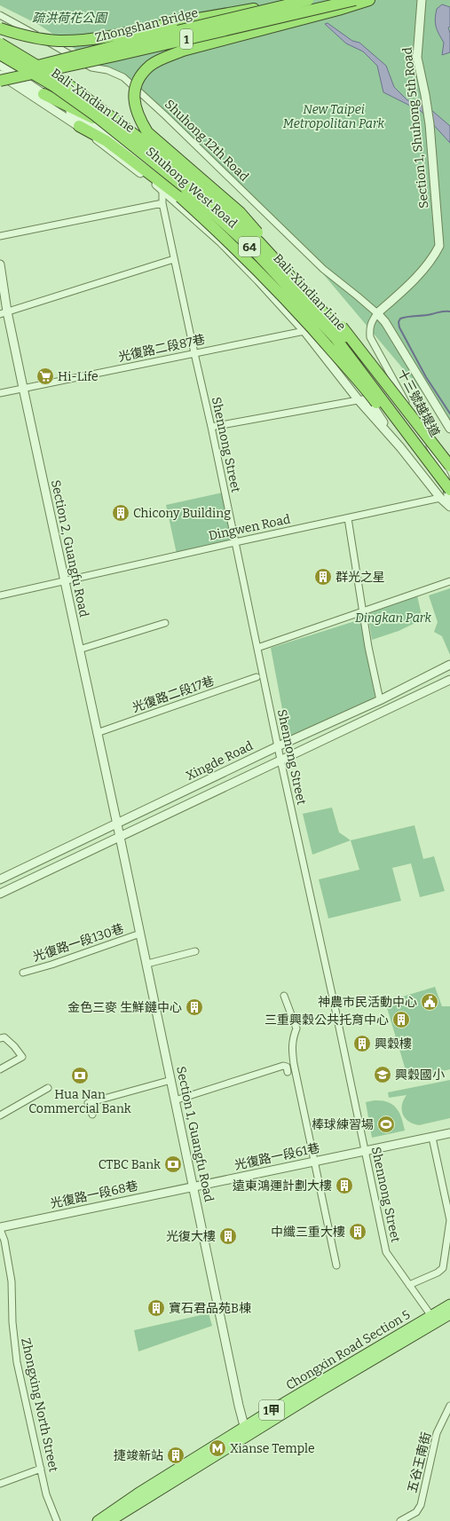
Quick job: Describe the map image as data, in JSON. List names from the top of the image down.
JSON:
{
  "streets": {
    "highway": [
      "Zhongshan Bridge",
      "1",
      "Bali-Xindian Line",
      "64"
    ],
    "main road": ["Chongxin Road Section 5", "1甲"],
    "street": [
      "Section 1, Shuhong 5th Road",
      "Shuhong 12th Road",
      "Shuhong West Road",
      "光復路二段87巷",
      "十三號越堤道",
      "Shennong Street",
      "Dingwen Road",
      "Section 2, Guangfu Road",
      "光復路二段17巷",
      "Xingde Road",
      "光復路一段130巷",
      "Section 1, Guangfu Road",
      "光復路一段61巷",
      "光復路一段68巷",
      "Zhongxing North Street",
      "五谷王南街"
    ]
  },
  "crossings": [
    ["Section 1, Shuhong 5th Road", "Shuhong 12th Road"],
    ["Section 1, Shuhong 5th Road", "十三號越堤道"],
    ["Shuhong 12th Road", "十三號越堤道"],
    ["Shuhong West Road", "光復路二段87巷"],
    ["Shuhong West Road", "十三號越堤道"],
    ["Shuhong West Road", "Shennong Street"],
    ["Shuhong West Road", "Dingwen Road"],
    ["光復路二段87巷", "Shennong Street"],
    ["光復路二段87巷", "Section 2, Guangfu Road"],
    ["十三號越堤道", "Dingwen Road"],
    ["Shennong Street", "Dingwen Road"],
    ["Shennong Street", "Xingde Road"],
    ["Shennong Street", "光復路一段61巷"],
    ["Shennong Street", "Chongxin Road Section 5"],
    ["Dingwen Road", "Section 2, Guangfu Road"],
    ["Section 2, Guangfu Road", "光復路二段17巷"],
    ["Section 2, Guangfu Road", "Xingde Road"],
    ["Section 2, Guangfu Road", "Section 1, Guangfu Road"],
    ["Xingde Road", "Section 1, Guangfu Road"],
    ["光復路一段130巷", "Section 1, Guangfu Road"],
    ["Section 1, Guangfu Road", "光復路一段61巷"],
    ["Section 1, Guangfu Road", "光復路一段68巷"],
    ["Section 1, Guangfu Road", "Chongxin Road Section 5"],
    ["光復路一段61巷", "光復路一段68巷"],
    ["光復路一段68巷", "Zhongxing North Street"]
  ],
  "parks": ["疏洪荷花公園", "New Taipei Metropolitan Park", "Dingkan Park"],
  "places": {
    "supermarket": ["Hi-Life"],
    "building": [
      "Chicony Building",
      "群光之星",
      "金色三麥 生鮮鏈中心",
      "三重興穀公共托育中心",
      "興穀樓",
      "遠東鴻運計劃大樓",
      "中纖三重大樓",
      "光復大樓",
      "寶石君品苑B棟",
      "捷竣新站"
    ],
    "public building": ["神農市民活動中心"],
    "school or university": ["興穀國小"],
    "bank": ["Hua Nan Commercial Bank", "CTBC Bank"],
    "sports": ["棒球練習場"],
    "metro station": ["Xianse Temple"]
  }
}
